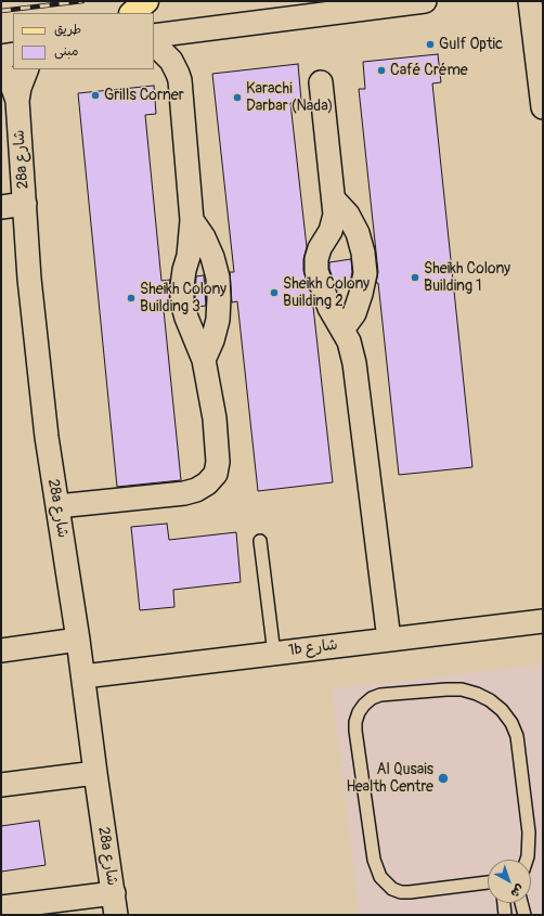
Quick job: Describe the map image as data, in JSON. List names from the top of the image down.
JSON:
{
  "streets": {
    "street": ["28a شارع", "1b شارع"]
  },
  "crossings": [
    ["28a شارع", "1b شارع"]
  ],
  "places": [
    "Gulf Optic",
    "Café Créme",
    "Grills Corner",
    "Karachi Darbar (Nada)",
    "Sheikh Colony Building 1",
    "Sheikh Colony Building 2",
    "Sheikh Colony Building 3",
    "Al Qusais Health Centre"
  ],
  "legend": ["طريق", "مبنى"],
  "north": "bottom right"
}
